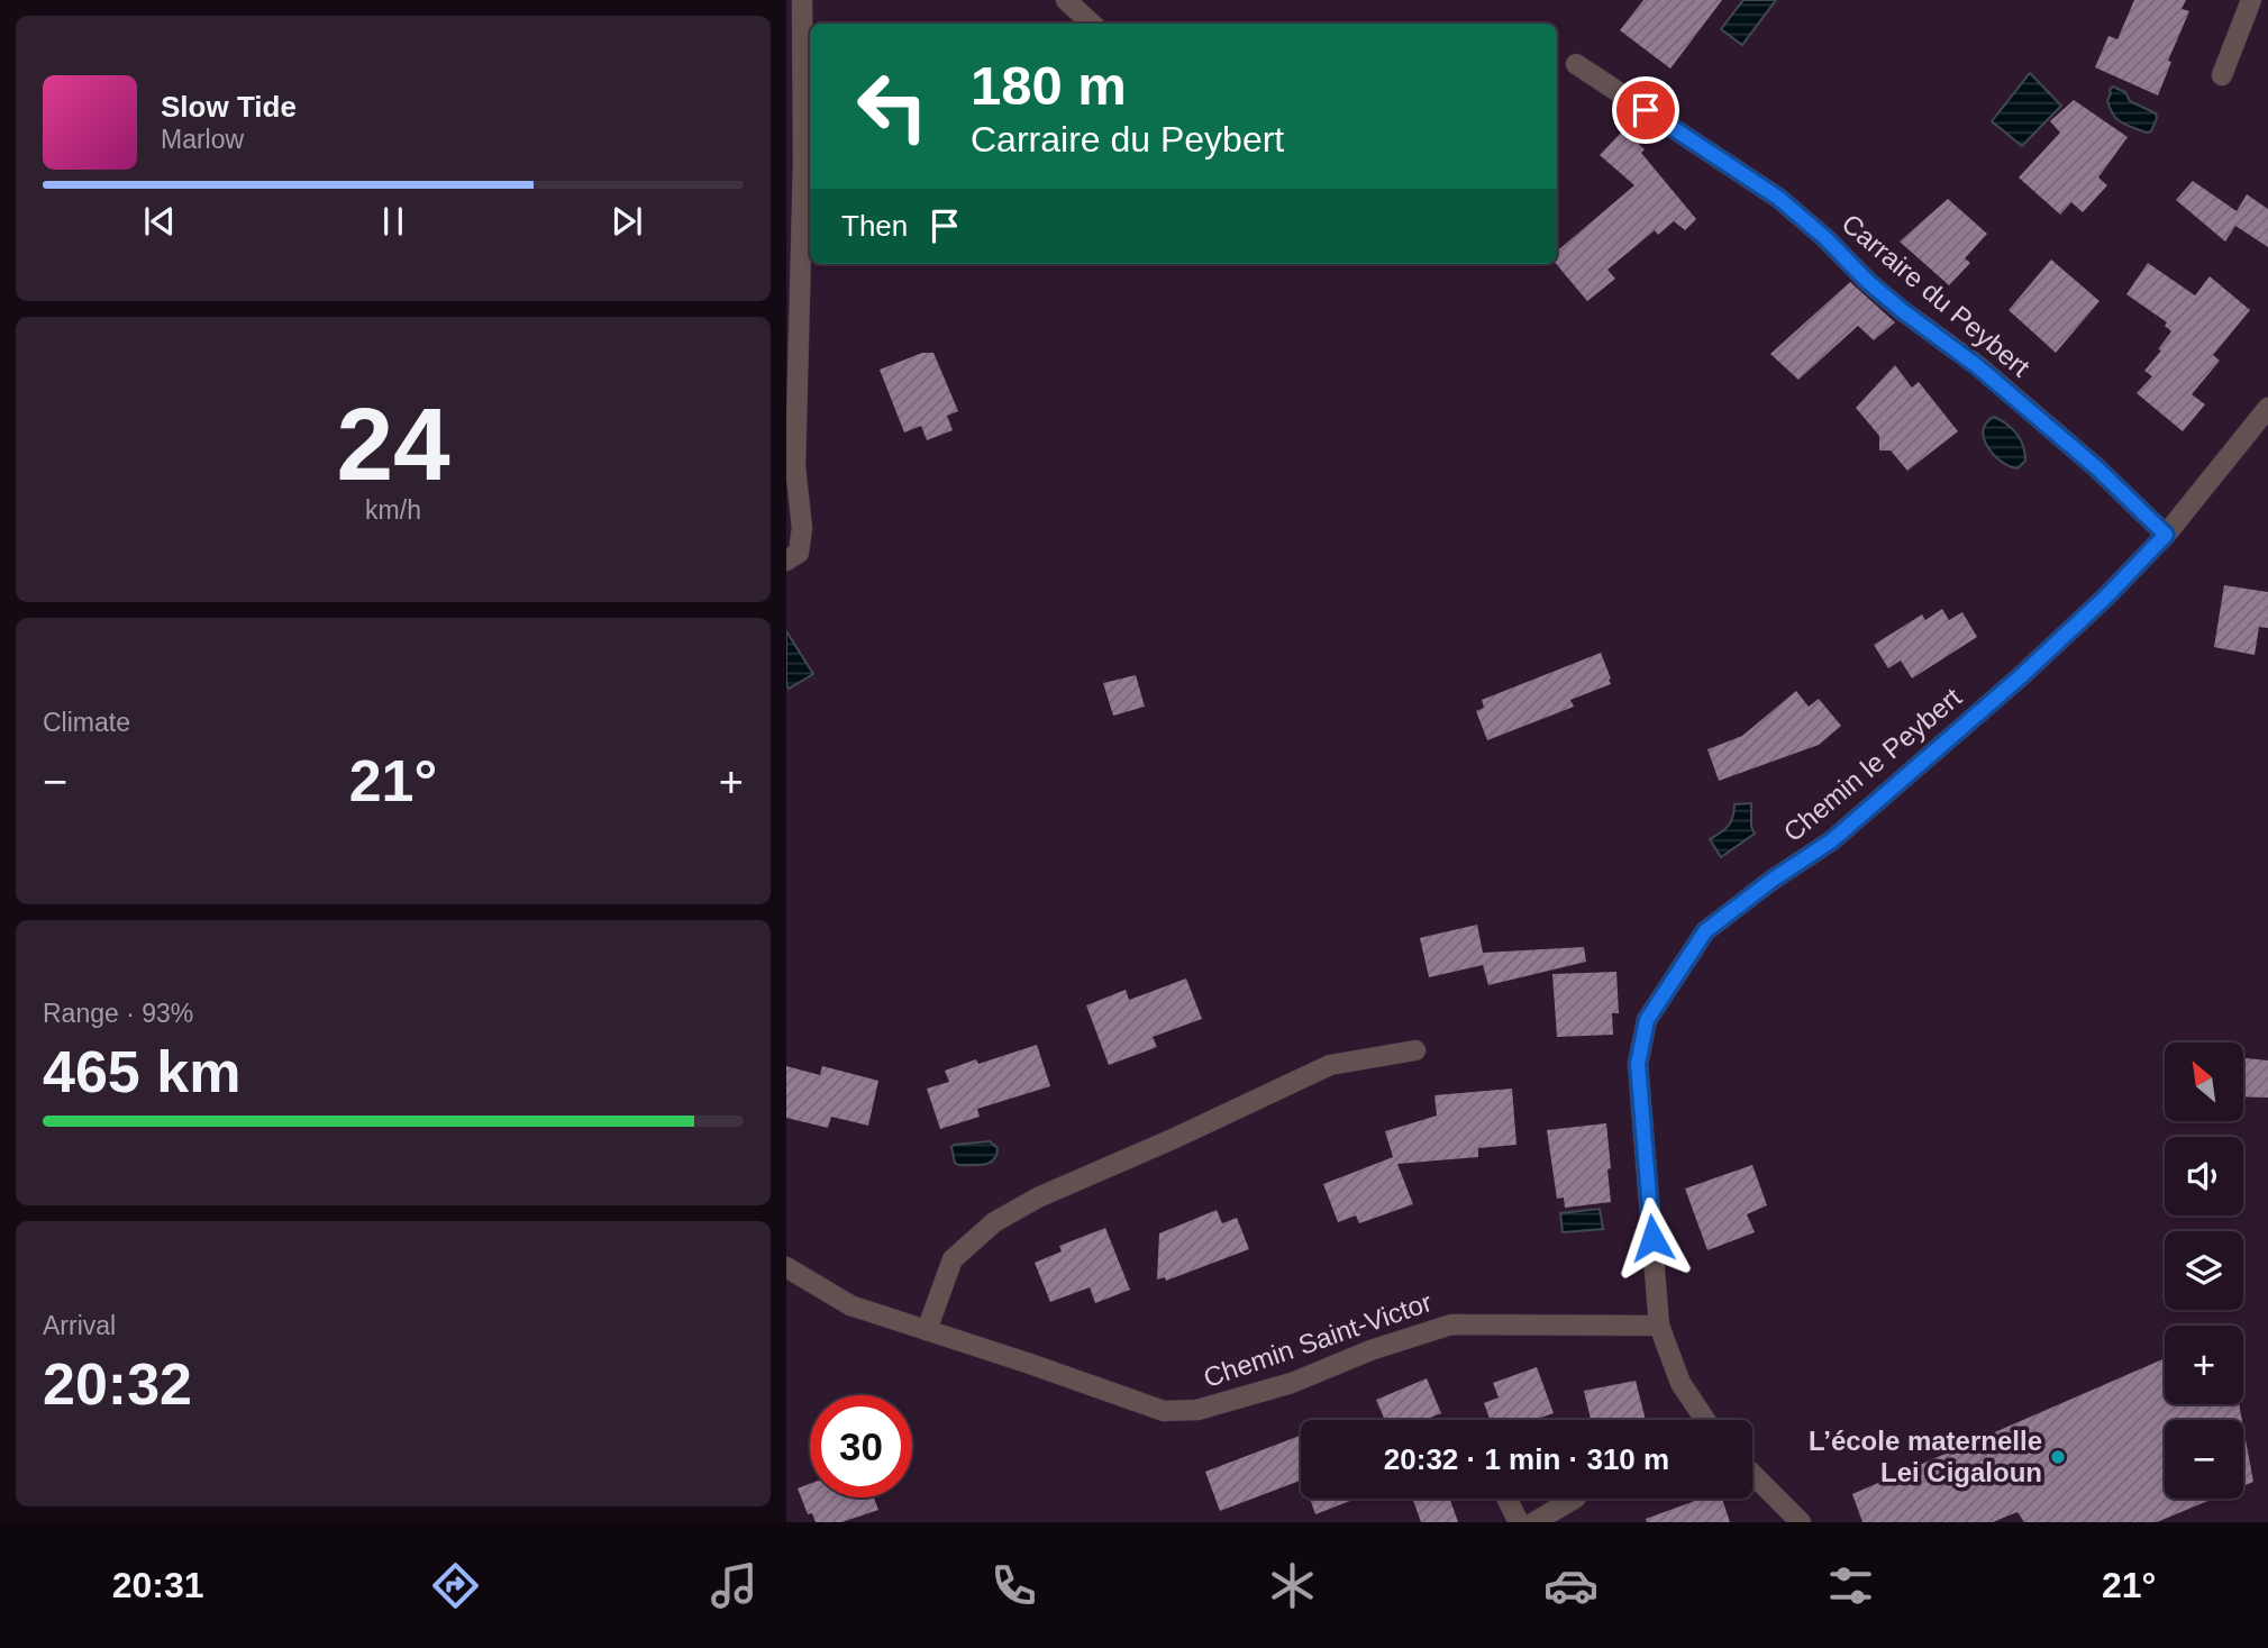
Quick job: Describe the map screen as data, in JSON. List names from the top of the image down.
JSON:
{
  "streets": {
    "street": ["Carraire du Peybert", "Chemin le Peybert", "Chemin Saint-Victor"]
  },
  "crossings": [
    ["Carraire du Peybert", "Chemin le Peybert"],
    ["Chemin le Peybert", "Chemin Saint-Victor"]
  ],
  "places": ["L’école maternelle Lei Cigaloun"],
  "north": "top left",
  "page": {
    "turn": ["180 m", "Carraire du Peybert"],
    "song": ["Slow Tide", "Marlow"],
    "then": "Then",
    "tile": [
      ["24", "km/h"],
      "Climate",
      ["Range · 93%", "465 km"],
      ["Arrival", "20:32"]
    ],
    "heat": ["−", "21°", "+"],
    "map_buttons": ["+", "−"],
    "limit": "30",
    "trip": "20:32 · 1 min · 310 m",
    "tabs": ["20:31", "21°"]
  }
}
